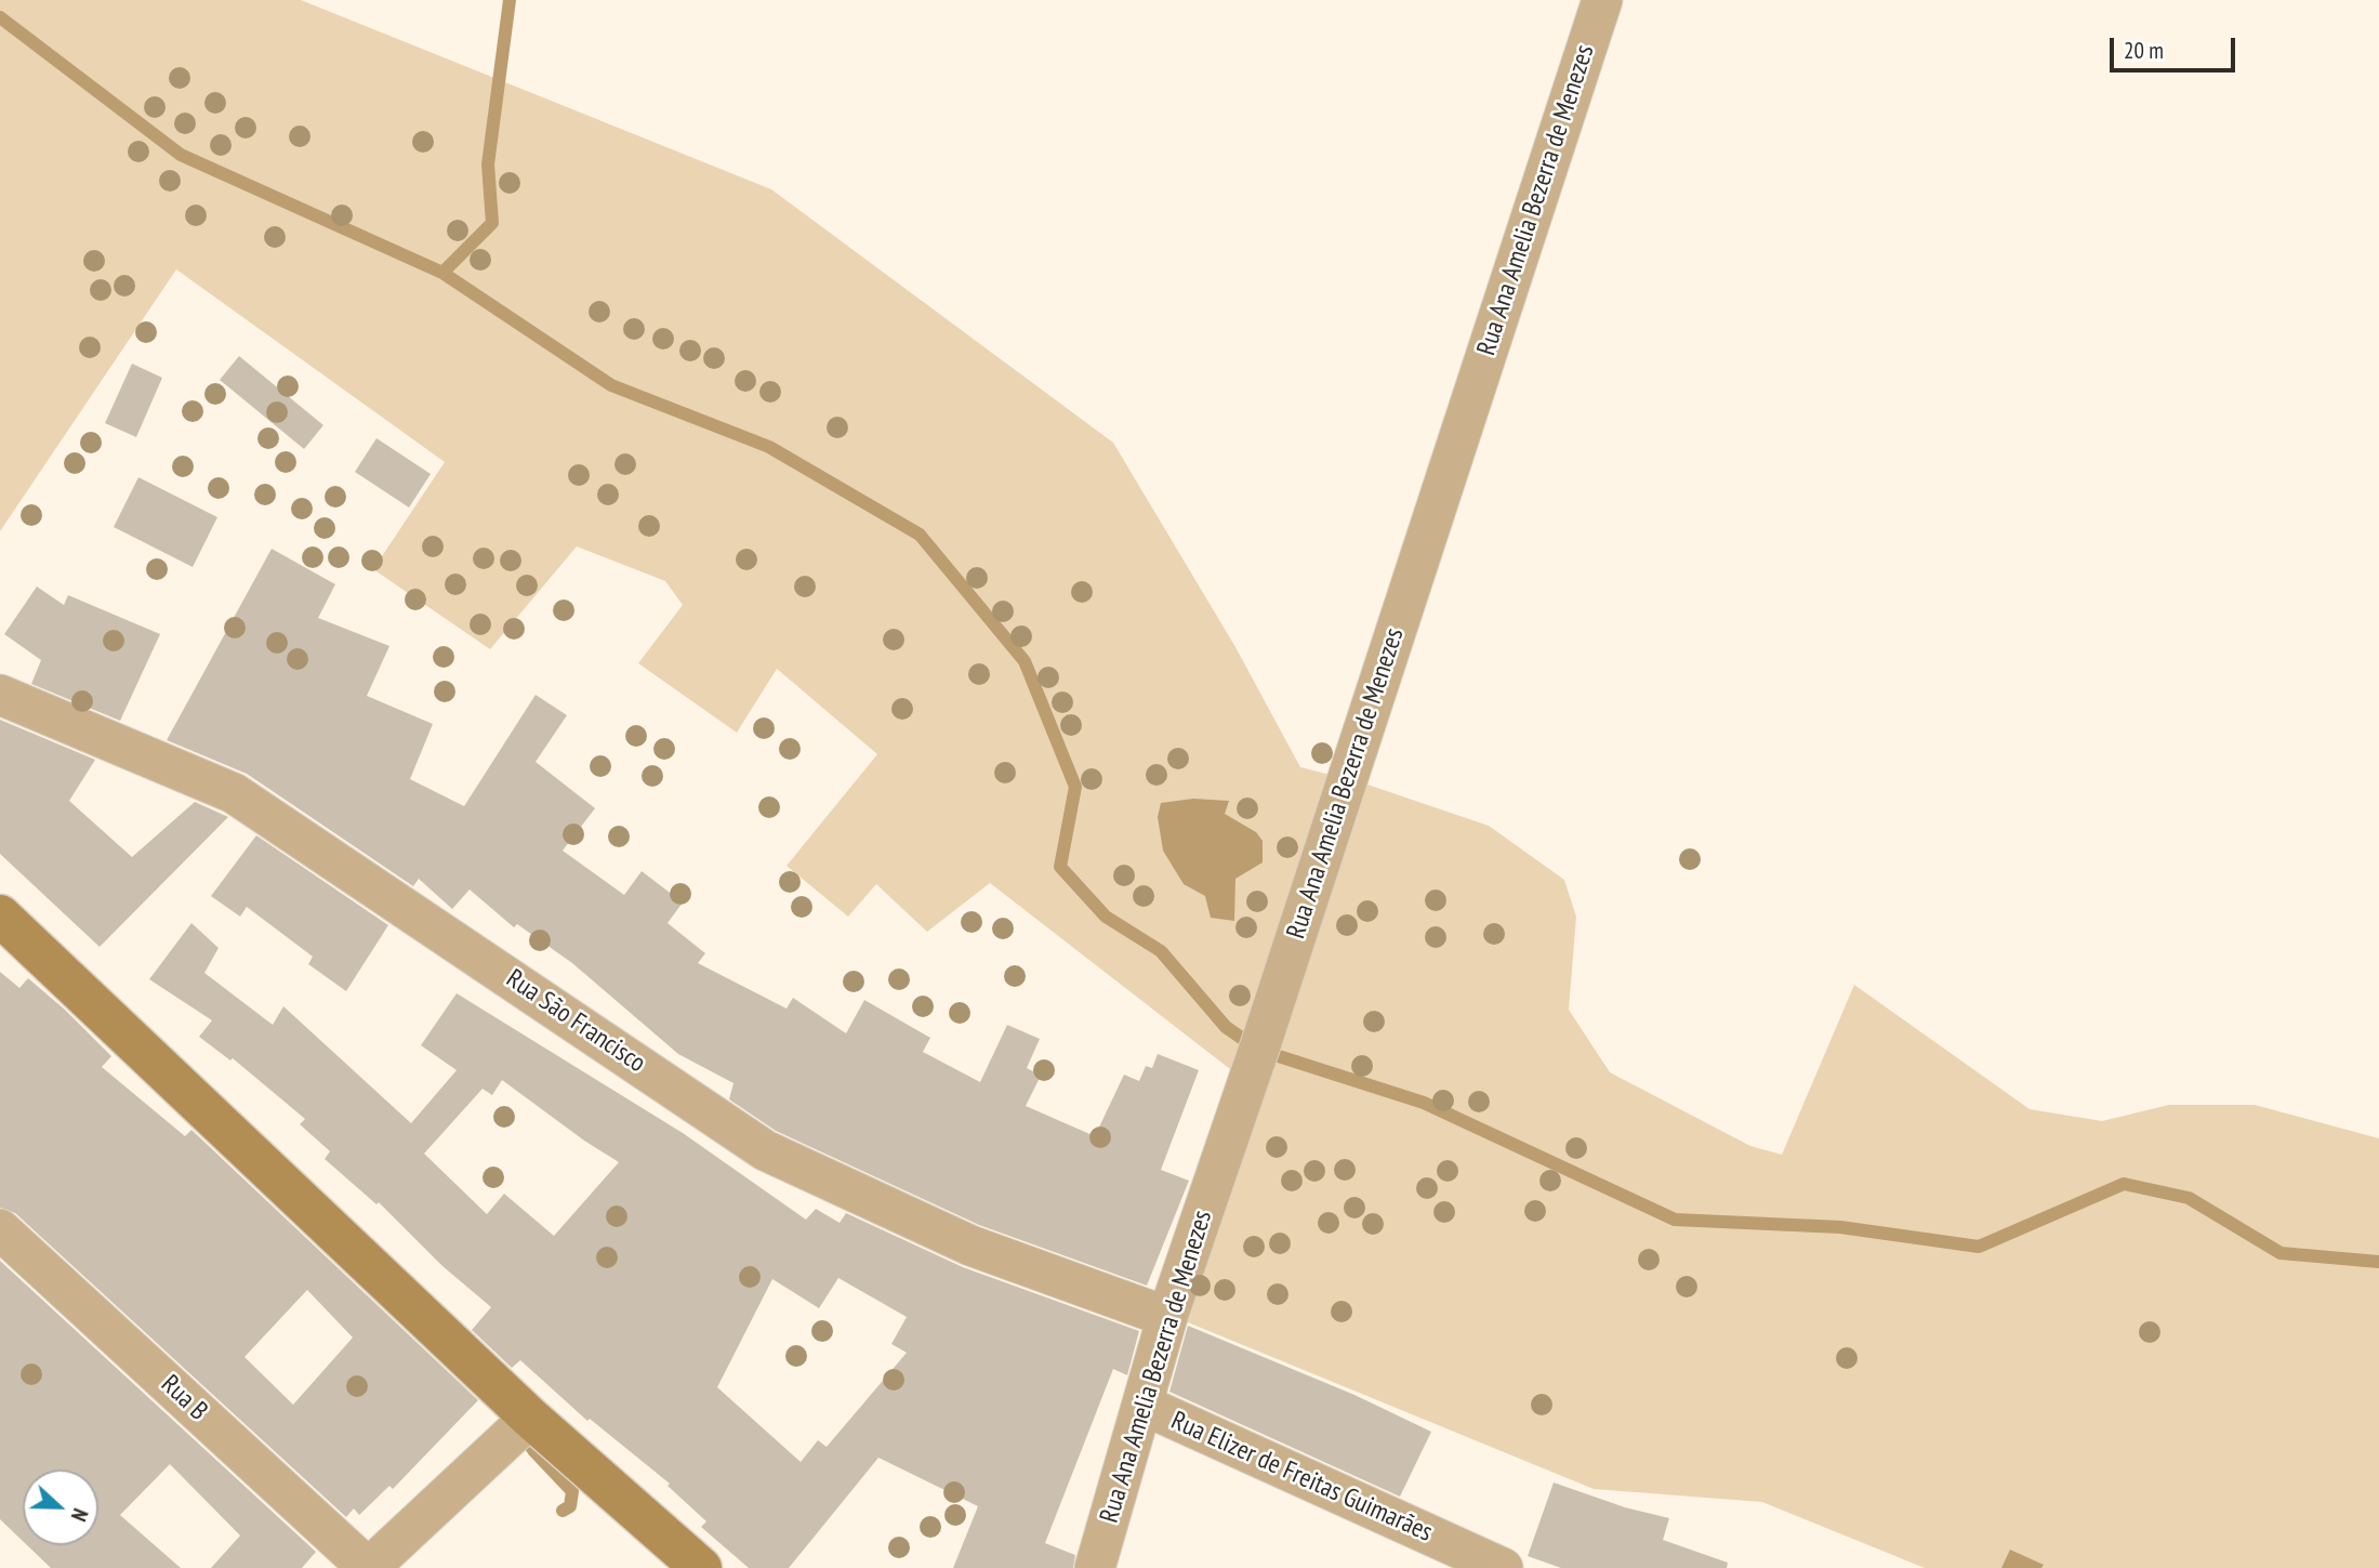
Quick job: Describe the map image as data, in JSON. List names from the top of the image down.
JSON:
{
  "streets": {
    "street": [
      "Rua Ana Amelia Bezerra de Menezes",
      "Rua São Francisco",
      "Rua B",
      "Rua Elizer de Freitas Guimarães"
    ]
  },
  "crossings": [
    ["Rua Ana Amelia Bezerra de Menezes", "Rua São Francisco"],
    ["Rua Ana Amelia Bezerra de Menezes", "Rua Elizer de Freitas Guimarães"]
  ],
  "scale_bar": "20 m",
  "north": "right"
}
